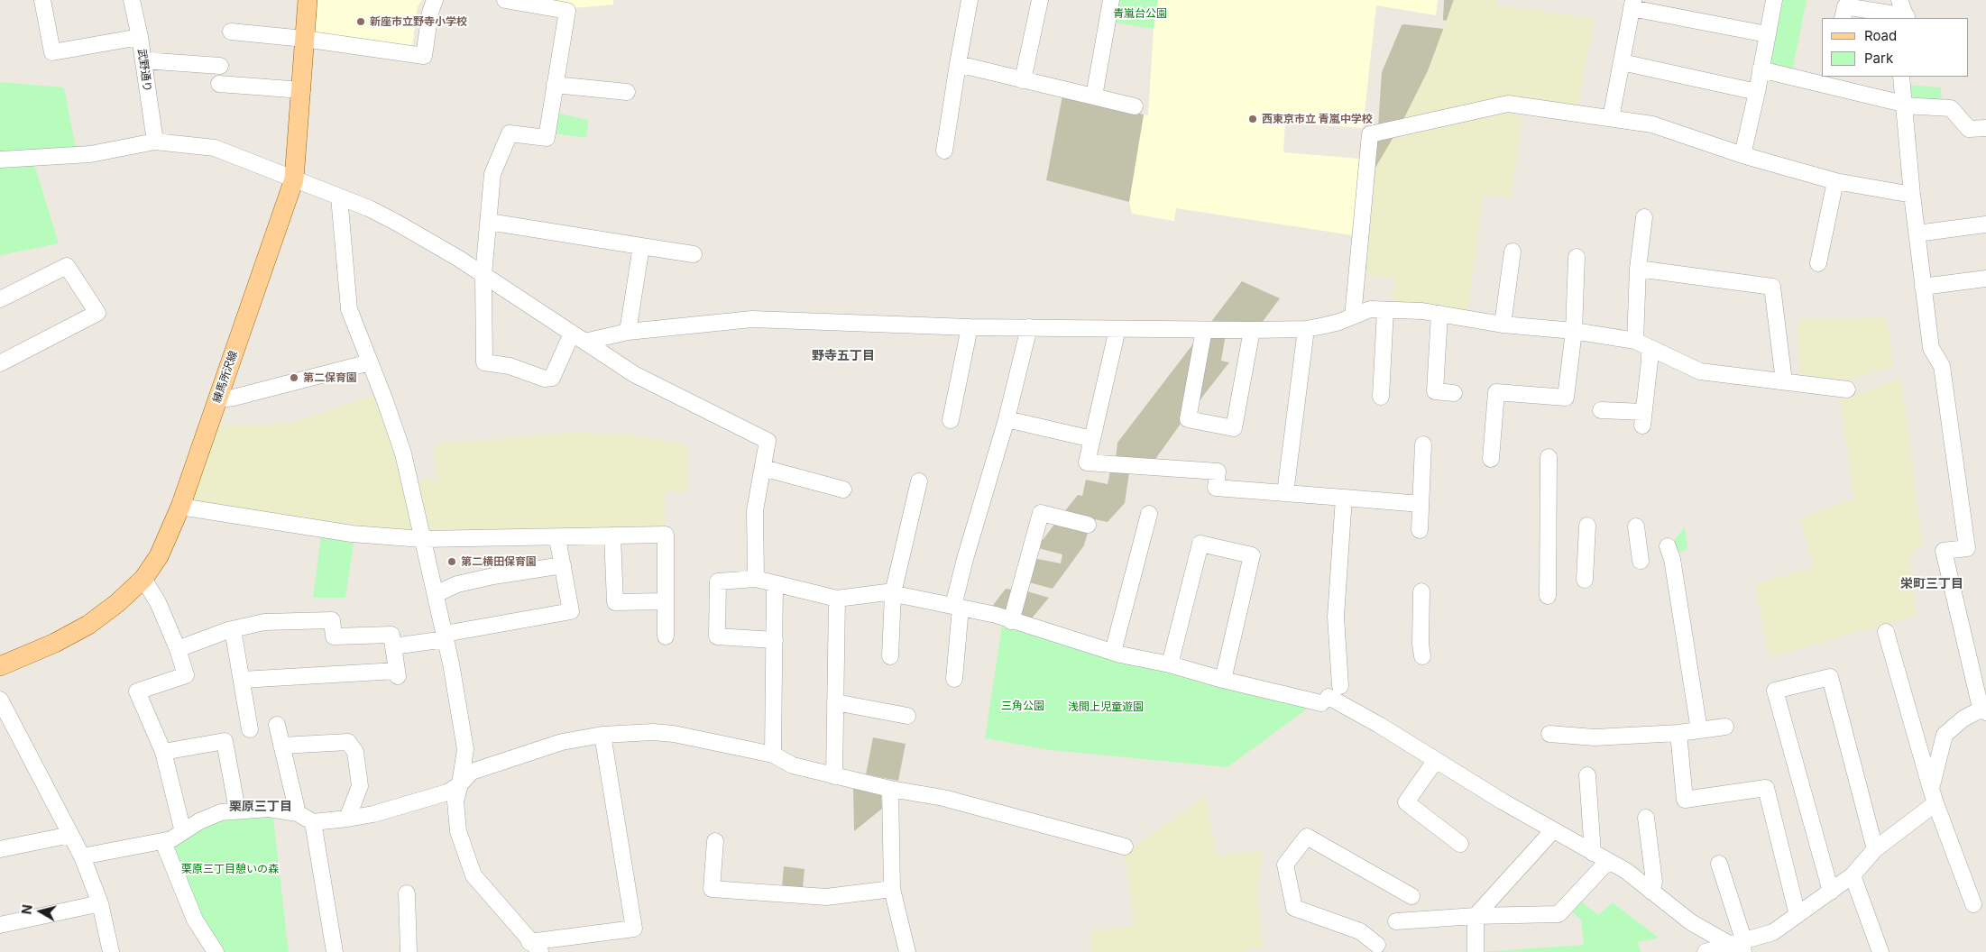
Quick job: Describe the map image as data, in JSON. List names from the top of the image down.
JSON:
{
  "streets": {
    "main road": ["練馬所沢線"],
    "street": ["武野通り"]
  },
  "districts": ["野寺五丁目", "栄町三丁目", "栗原三丁目"],
  "parks": [
    "青嵐台公園",
    "三角公園",
    "浅間上児童遊園",
    "栗原三丁目憩いの森"
  ],
  "places": [
    "新座市立野寺小学校",
    "西東京市立 青嵐中学校",
    "第二保育園",
    "第二横田保育園"
  ],
  "legend": ["Road", "Park"],
  "north": "left"
}
